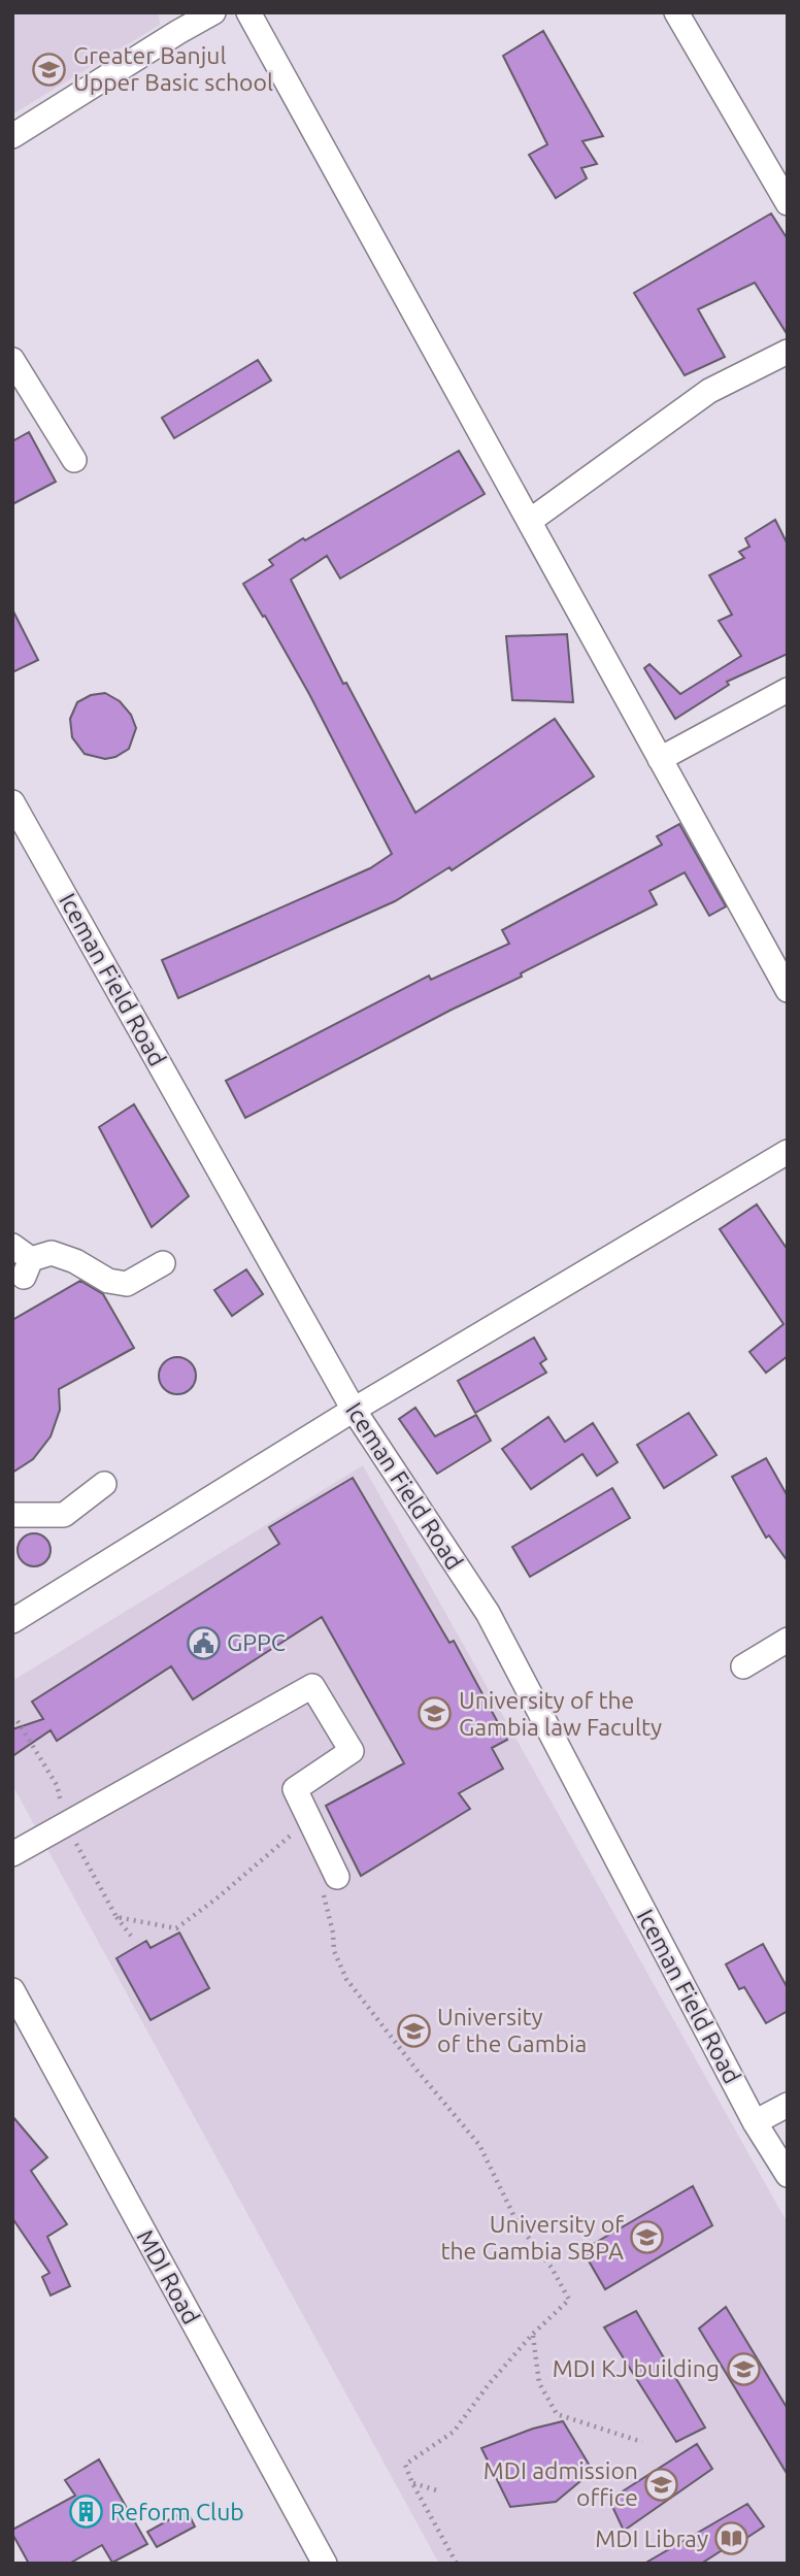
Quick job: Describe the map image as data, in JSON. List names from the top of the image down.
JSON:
{
  "streets": {
    "street": ["Iceman Field Road", "MDI Road"]
  },
  "places": {
    "school or university": [
      "Greater Banjul Upper Basic school",
      "University of the Gambia law Faculty",
      "University of the Gambia",
      "University of the Gambia SBPA",
      "MDI KJ building",
      "MDI admission office"
    ],
    "public building": ["GPPC"],
    "building": ["Reform Club"],
    "library": ["MDI Libray"]
  }
}
